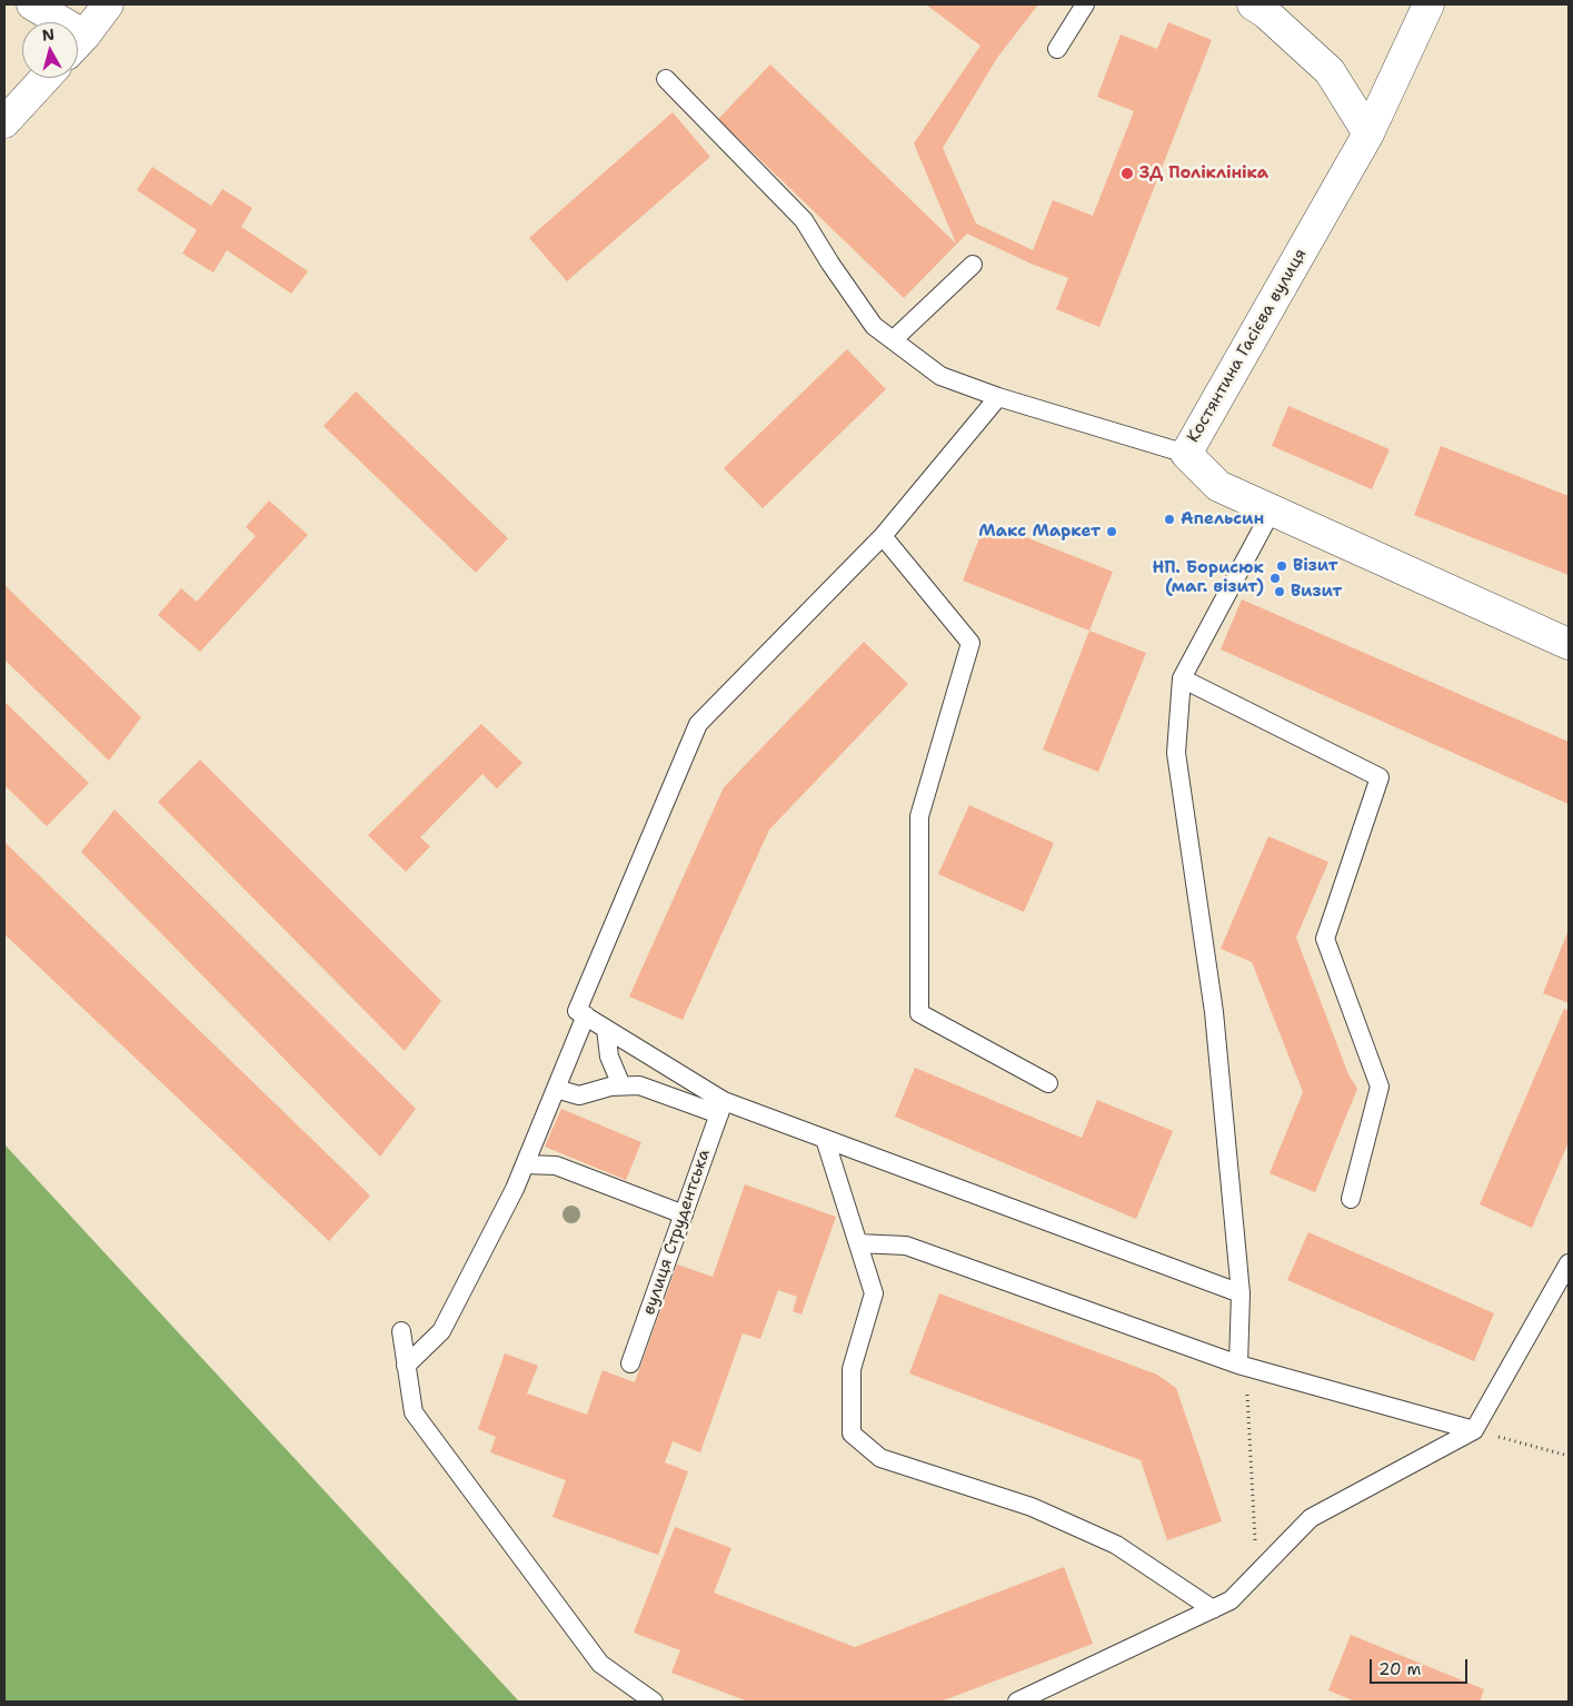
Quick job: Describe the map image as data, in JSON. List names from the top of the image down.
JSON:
{
  "streets": {
    "street": ["Костянтина Гасієва вулиця"],
    "lane": ["вулиця Струдентська"]
  },
  "places": [
    "ЗД Поліклініка",
    "Апельсин",
    "Макс Маркет",
    "Візит",
    "НП. Борисюк (маг. візит)",
    "Визит"
  ],
  "scale_bar": "20 m",
  "north": "top"
}
